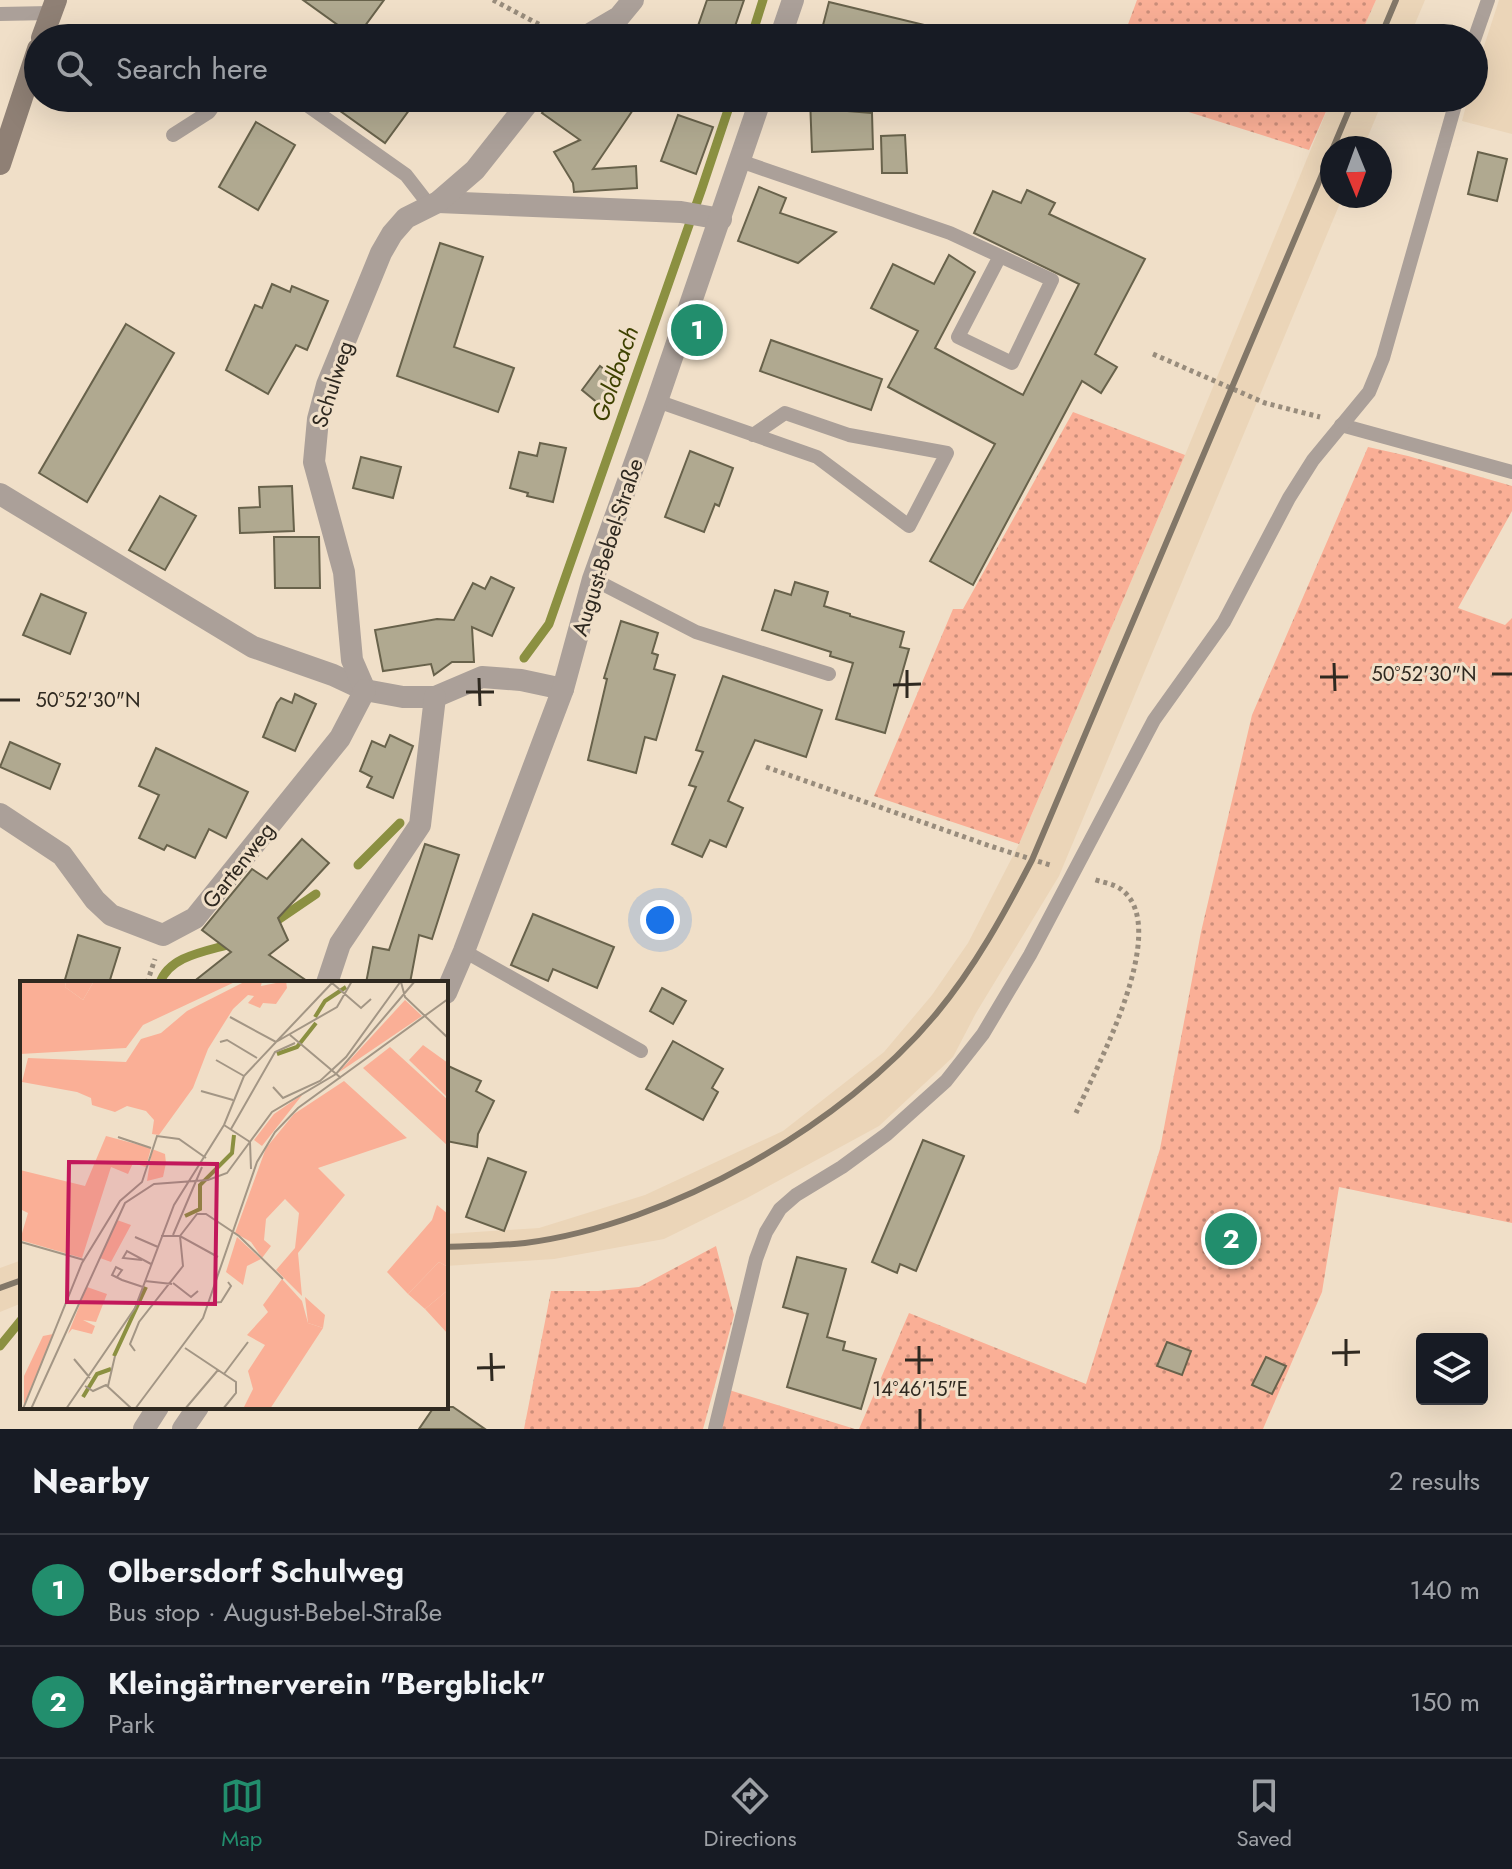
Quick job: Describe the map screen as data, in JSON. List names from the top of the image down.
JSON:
{
  "streets": {
    "street": ["Schulweg", "August-Bebel-Straße", "Gartenweg"]
  },
  "crossings": [
    ["Schulweg", "Gartenweg"]
  ],
  "water": ["Goldbach"],
  "north": "bottom",
  "page": {
    "search": "Search here",
    "pins": ["1", "2"],
    "heading": ["Nearby", "2 results"],
    "list": [
      {
        "mark": "1",
        "name": "Olbersdorf Schulweg",
        "note": "Bus stop · August-Bebel-Straße",
        "value": "140 m"
      },
      {
        "mark": "2",
        "name": "Kleingärtnerverein \"Bergblick\"",
        "note": "Park",
        "value": "150 m"
      }
    ],
    "nav": ["Map", "Directions", "Saved"]
  },
  "coordinates": ["50°52'30\"N", "14°46'15\"E"]
}
